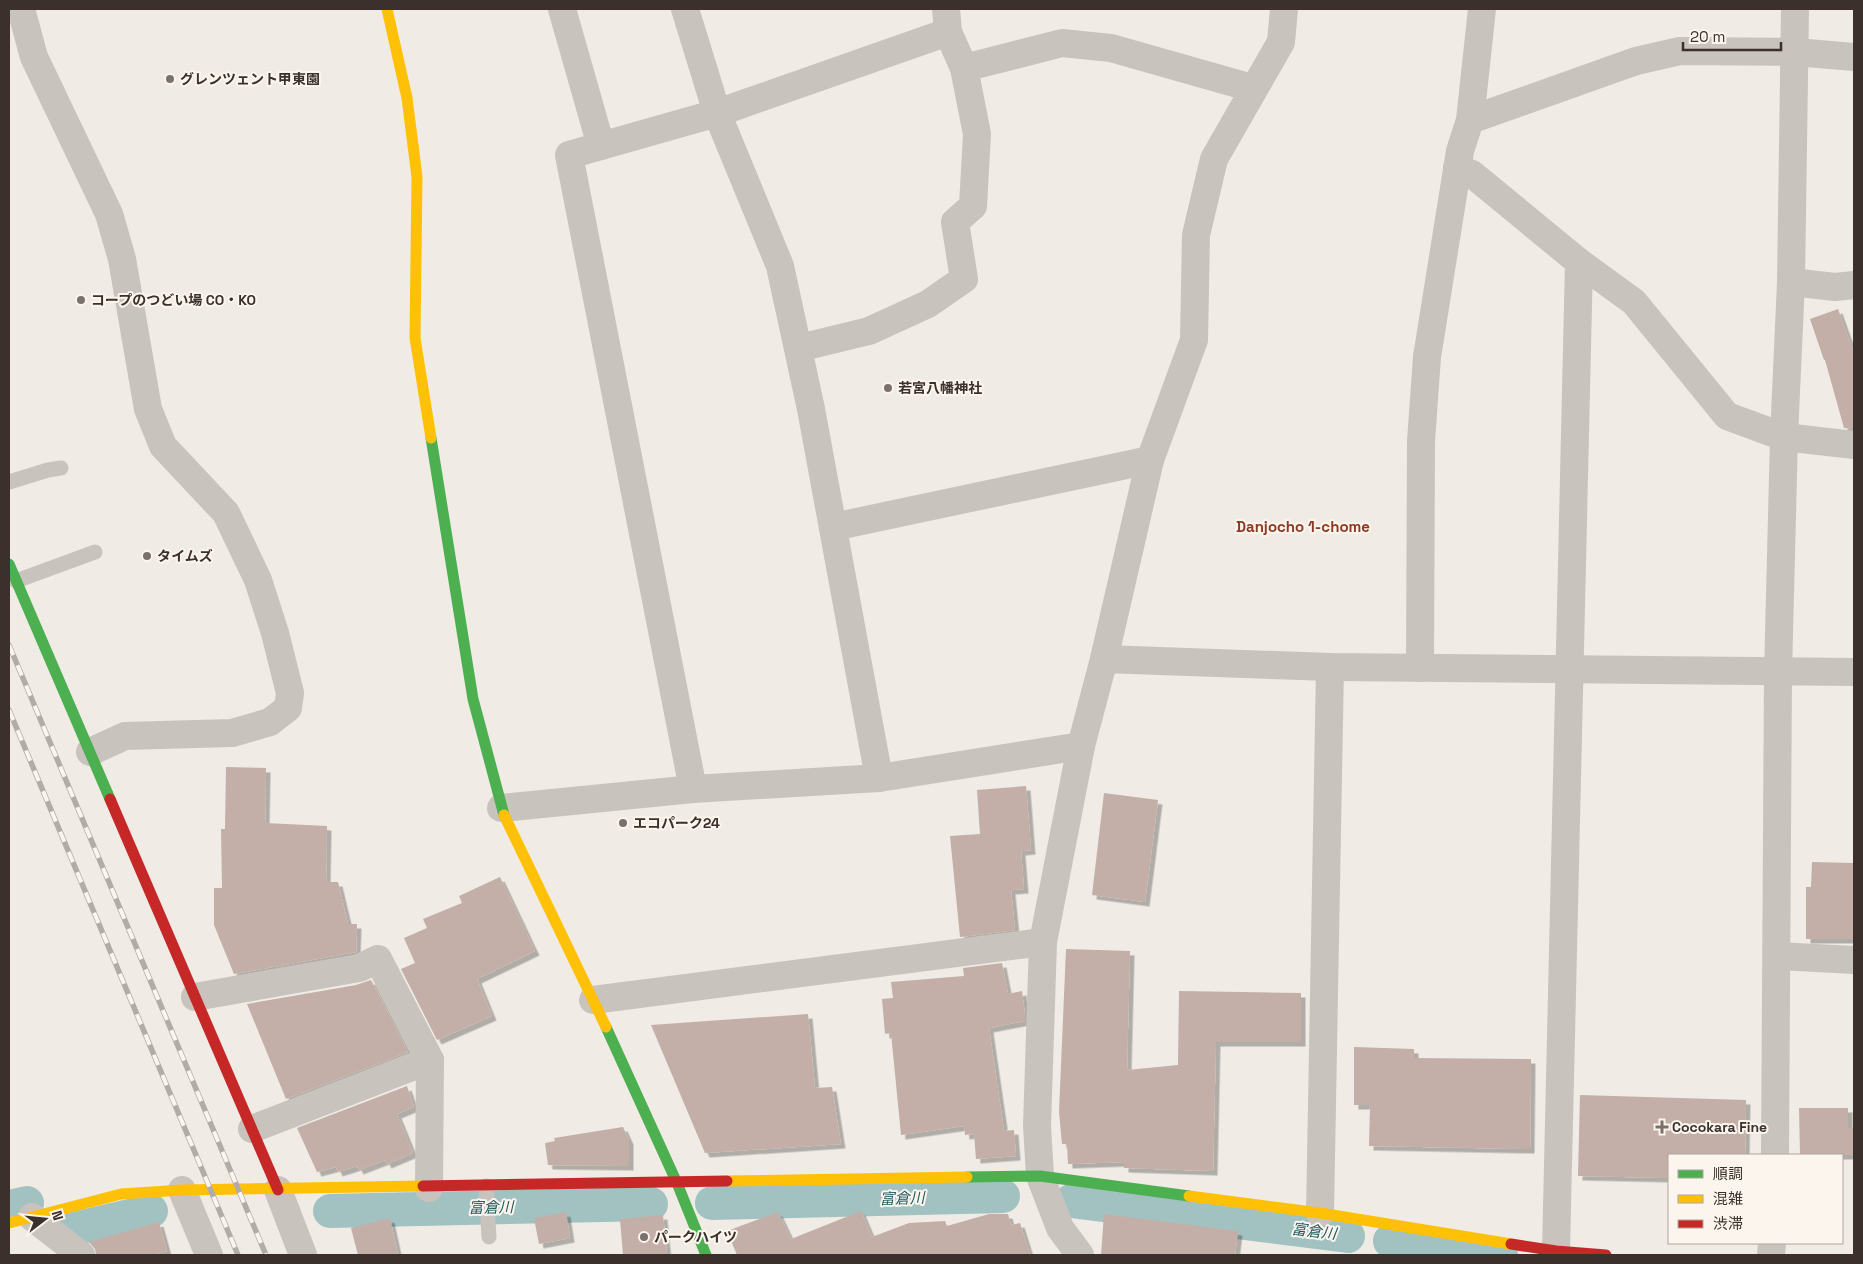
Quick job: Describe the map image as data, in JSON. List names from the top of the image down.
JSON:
{
  "districts": ["Danjocho 1-chome"],
  "water": ["富倉川"],
  "places": {
    "other": [
      "グレンツェント甲東園",
      "コープのつどい場 CO・KO",
      "若宮八幡神社",
      "タイムズ",
      "エコパーク24",
      "パークハイツ"
    ],
    "health": ["Cocokara Fine"]
  },
  "legend": ["順調", "混雑", "渋滞"],
  "scale_bar": "20 m",
  "north": "right"
}
